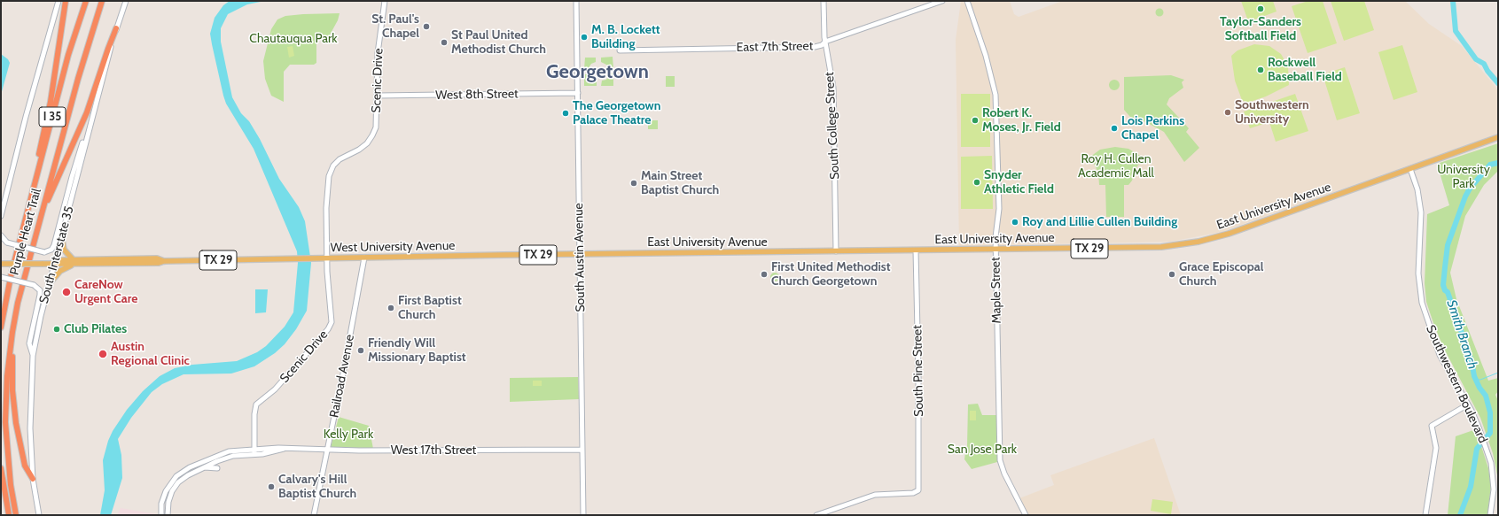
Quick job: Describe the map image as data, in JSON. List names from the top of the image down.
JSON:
{
  "streets": {
    "highway": ["I 35", "Purple Heart Trail"],
    "main road": ["East University Avenue", "West University Avenue", "TX 29"],
    "street": [
      "East 7th Street",
      "Scenic Drive",
      "West 8th Street",
      "South College Street",
      "South Interstate 35",
      "South Austin Avenue",
      "Maple Street",
      "South Pine Street",
      "Railroad Avenue",
      "Southwestern Boulevard",
      "West 17th Street"
    ]
  },
  "crossings": [
    ["East 7th Street", "South College Street"],
    ["Scenic Drive", "West 8th Street"],
    ["Scenic Drive", "West University Avenue"],
    ["Scenic Drive", "West 17th Street"],
    ["West 8th Street", "South Austin Avenue"],
    ["South College Street", "East University Avenue"],
    ["East University Avenue", "West University Avenue"],
    ["East University Avenue", "Maple Street"],
    ["East University Avenue", "South Pine Street"],
    ["East University Avenue", "Southwestern Boulevard"],
    ["West University Avenue", "South Interstate 35"],
    ["West University Avenue", "South Austin Avenue"],
    ["West University Avenue", "Railroad Avenue"],
    ["South Austin Avenue", "West 17th Street"],
    ["Railroad Avenue", "West 17th Street"]
  ],
  "districts": ["Georgetown"],
  "water": ["Smith Branch"],
  "parks": [
    "Chautauqua Park",
    "Roy H. Cullen Academic Mall",
    "University Park",
    "Kelly Park",
    "San Jose Park"
  ],
  "places": [
    "Taylor-Sanders Softball Field",
    "St. Paul's Chapel",
    "M. B. Lockett Building",
    "St Paul United Methodist Church",
    "Rockwell Baseball Field",
    "Southwestern University",
    "The Georgetown Palace Theatre",
    "Robert K. Moses, Jr. Field",
    "Lois Perkins Chapel",
    "Snyder Athletic Field",
    "Main Street Baptist Church",
    "Roy and Lillie Cullen Building",
    "First United Methodist Church Georgetown",
    "Grace Episcopal Church",
    "CareNow Urgent Care",
    "First Baptist Church",
    "Club Pilates",
    "Friendly Will Missionary Baptist",
    "Austin Regional Clinic",
    "Calvary's Hill Baptist Church"
  ]
}
